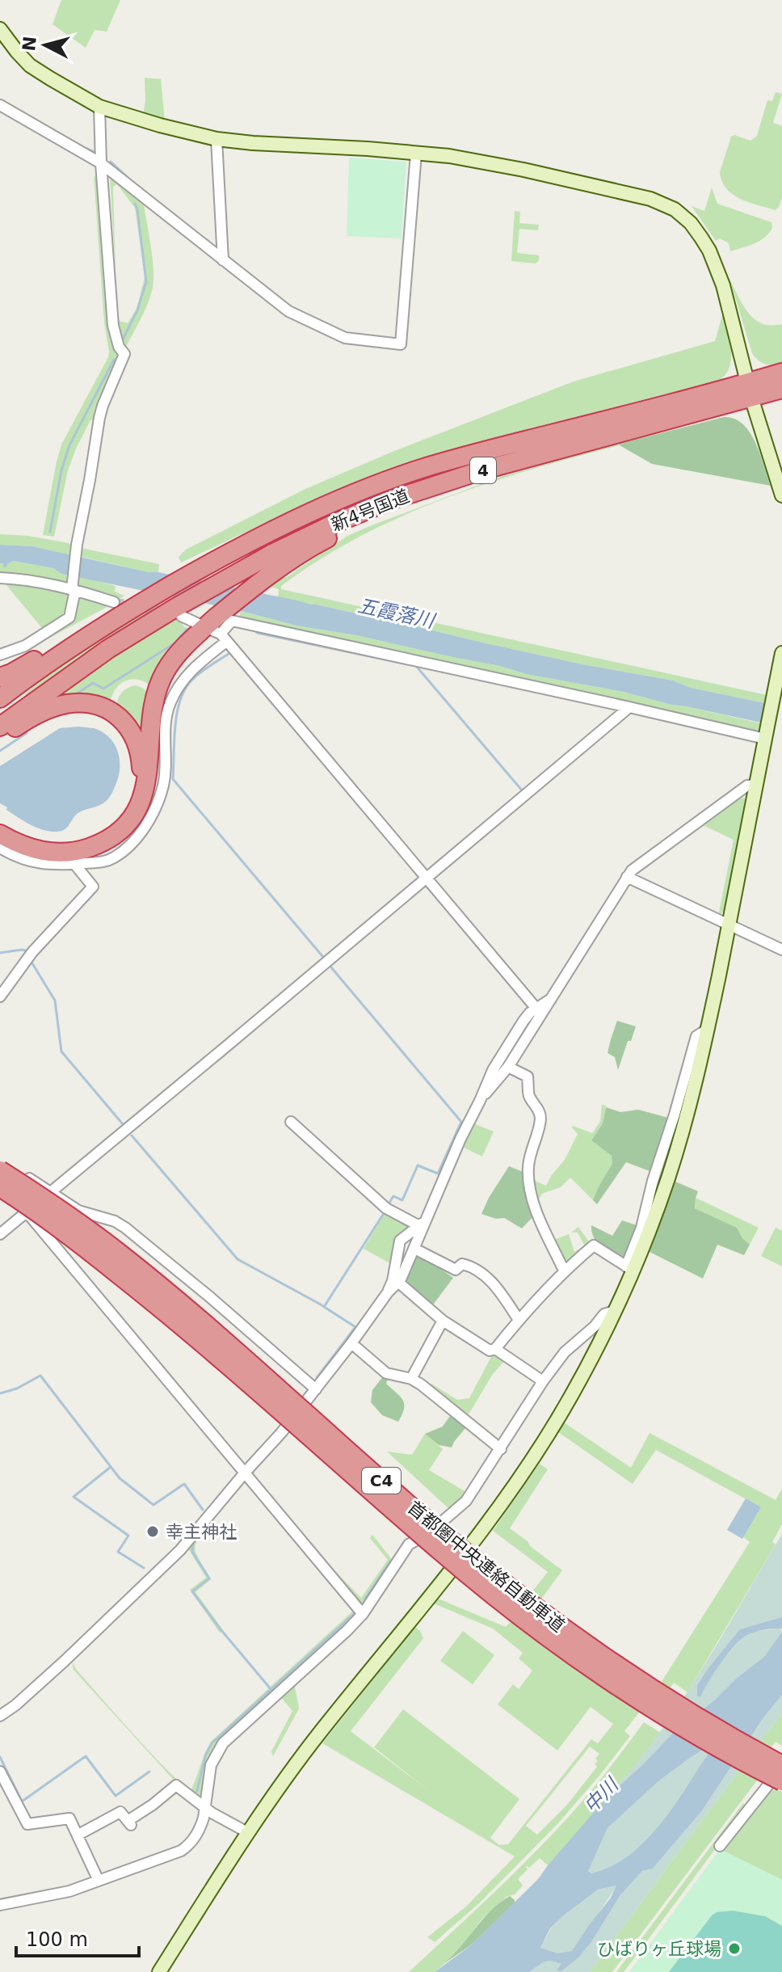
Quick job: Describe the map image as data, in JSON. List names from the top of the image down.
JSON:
{
  "streets": {
    "highway": [
      "4",
      "新4号国道",
      "C4",
      "首都圏中央連絡自動車道"
    ]
  },
  "water": ["五霞落川", "中川"],
  "places": ["幸主神社", "ひばりヶ丘球場"],
  "scale_bar": "100 m",
  "north": "left"
}
